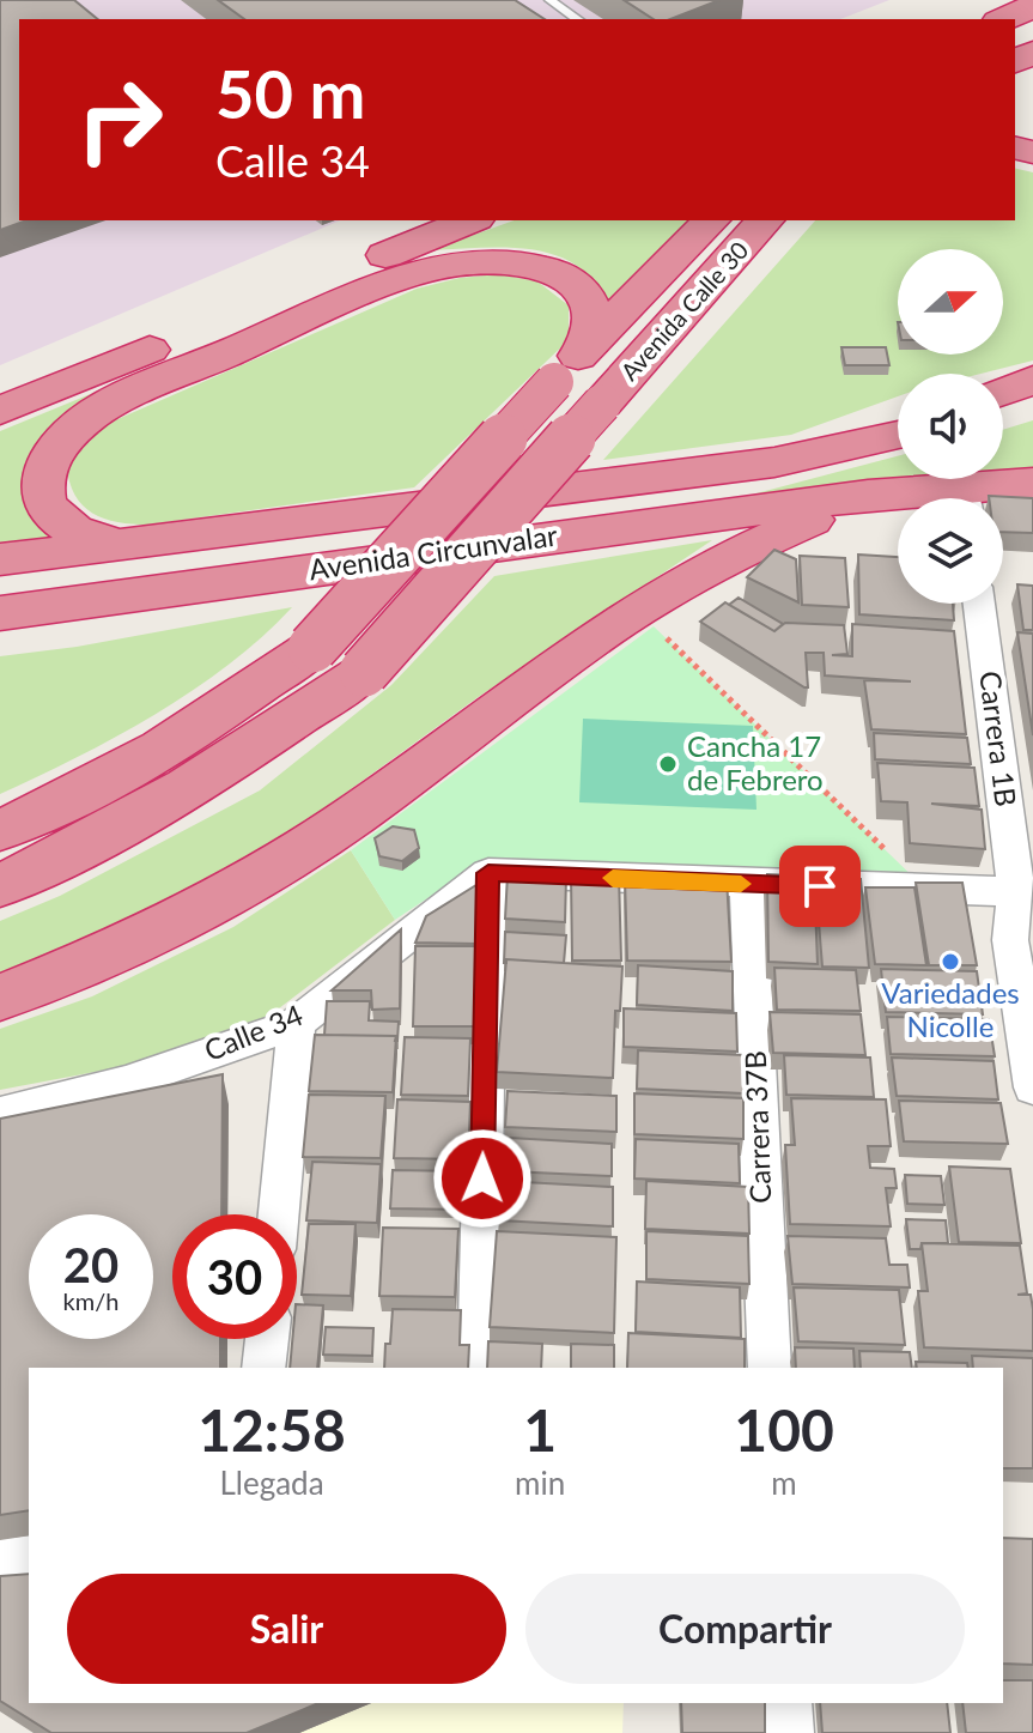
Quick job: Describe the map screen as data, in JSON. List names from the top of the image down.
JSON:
{
  "streets": {
    "highway": ["Avenida Calle 30", "Avenida Circunvalar"],
    "street": ["Carrera 1B", "Calle 34", "Carrera 37B"]
  },
  "places": ["Cancha 17 de Febrero", "Variedades Nicolle"],
  "north": "right",
  "page": {
    "turn": ["50 m", "Calle 34"],
    "speed": "20 km/h",
    "limit": "30",
    "eta": [
      "12:58",
      "Llegada",
      "1",
      "min",
      "100",
      "m"
    ],
    "buttons": ["Salir", "Compartir"]
  }
}
